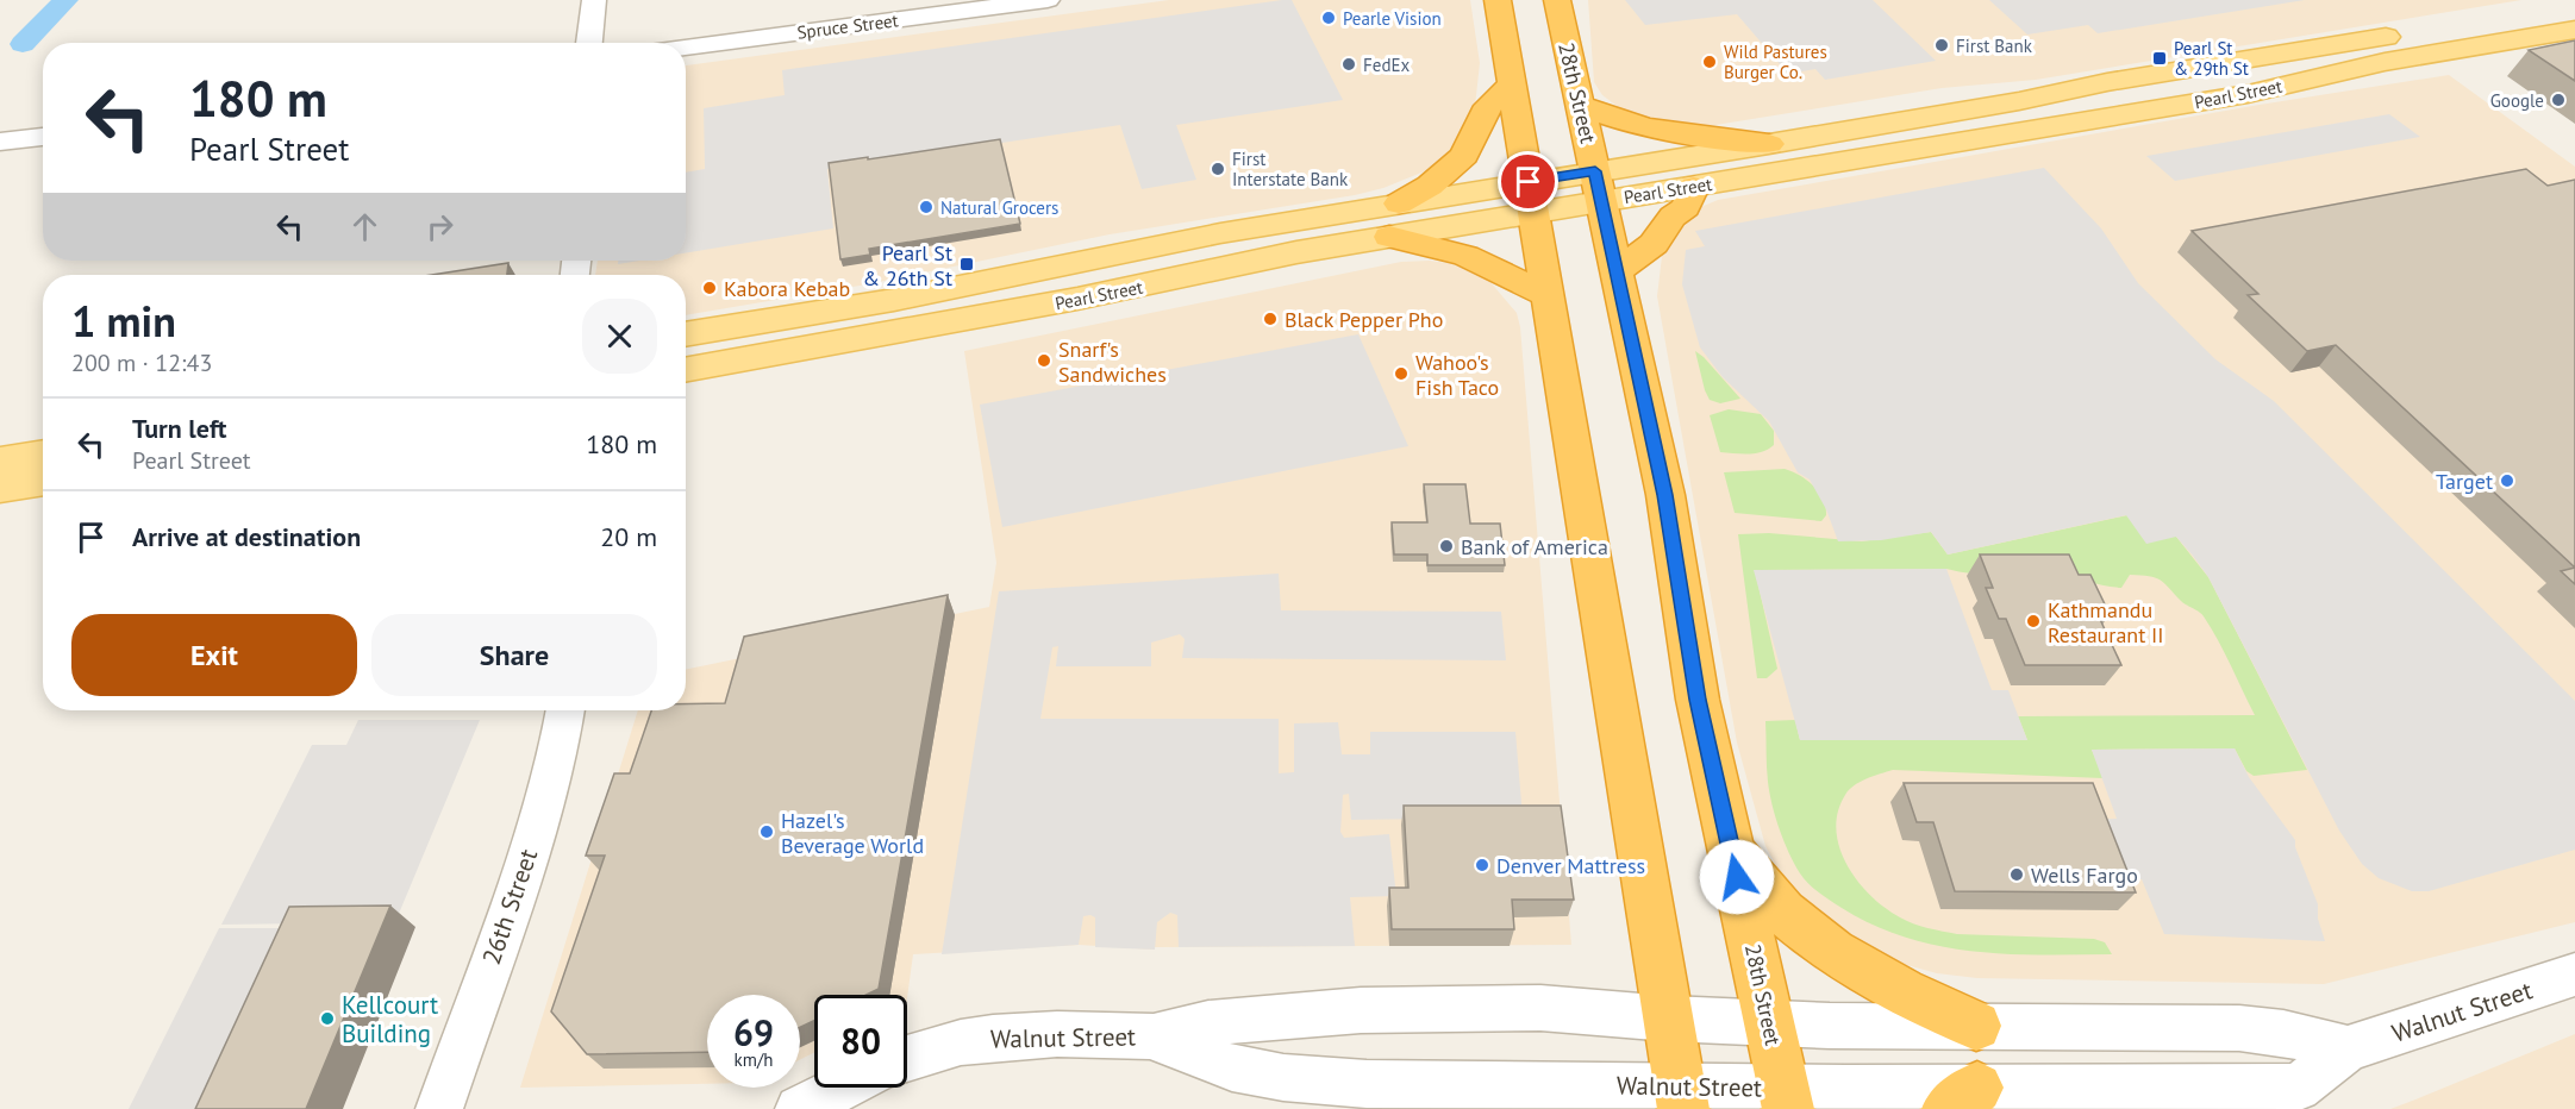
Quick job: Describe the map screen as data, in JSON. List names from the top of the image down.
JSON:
{
  "streets": {
    "highway": ["28th Street"],
    "main road": ["Pearl Street"],
    "street": ["Spruce Street", "26th Street", "Walnut Street"]
  },
  "crossings": [
    ["28th Street", "Pearl Street"],
    ["28th Street", "Walnut Street"]
  ],
  "places": {
    "other": [
      "Pearle Vision",
      "First Bank",
      "Wild Pastures Burger Co.",
      "FedEx",
      "Google",
      "First Interstate Bank",
      "Natural Grocers",
      "Kabora Kebab",
      "Black Pepper Pho",
      "Snarf's Sandwiches",
      "Wahoo's Fish Taco",
      "Target",
      "Bank of America",
      "Kathmandu Restaurant II",
      "Hazel's Beverage World",
      "Denver Mattress",
      "Wells Fargo",
      "Kellcourt Building"
    ],
    "transit": ["Pearl St & 29th St", "Pearl St & 26th St"]
  },
  "page": {
    "turn": ["180 m", "Pearl Street"],
    "heading": ["1 min", "200 m · 12:43"],
    "list": [
      {
        "name": "Turn left",
        "note": "Pearl Street",
        "value": "180 m"
      },
      {
        "name": "Arrive at destination",
        "value": "20 m"
      }
    ],
    "buttons": ["Exit", "Share"],
    "speed": "69 km/h",
    "limit": "80"
  }
}
